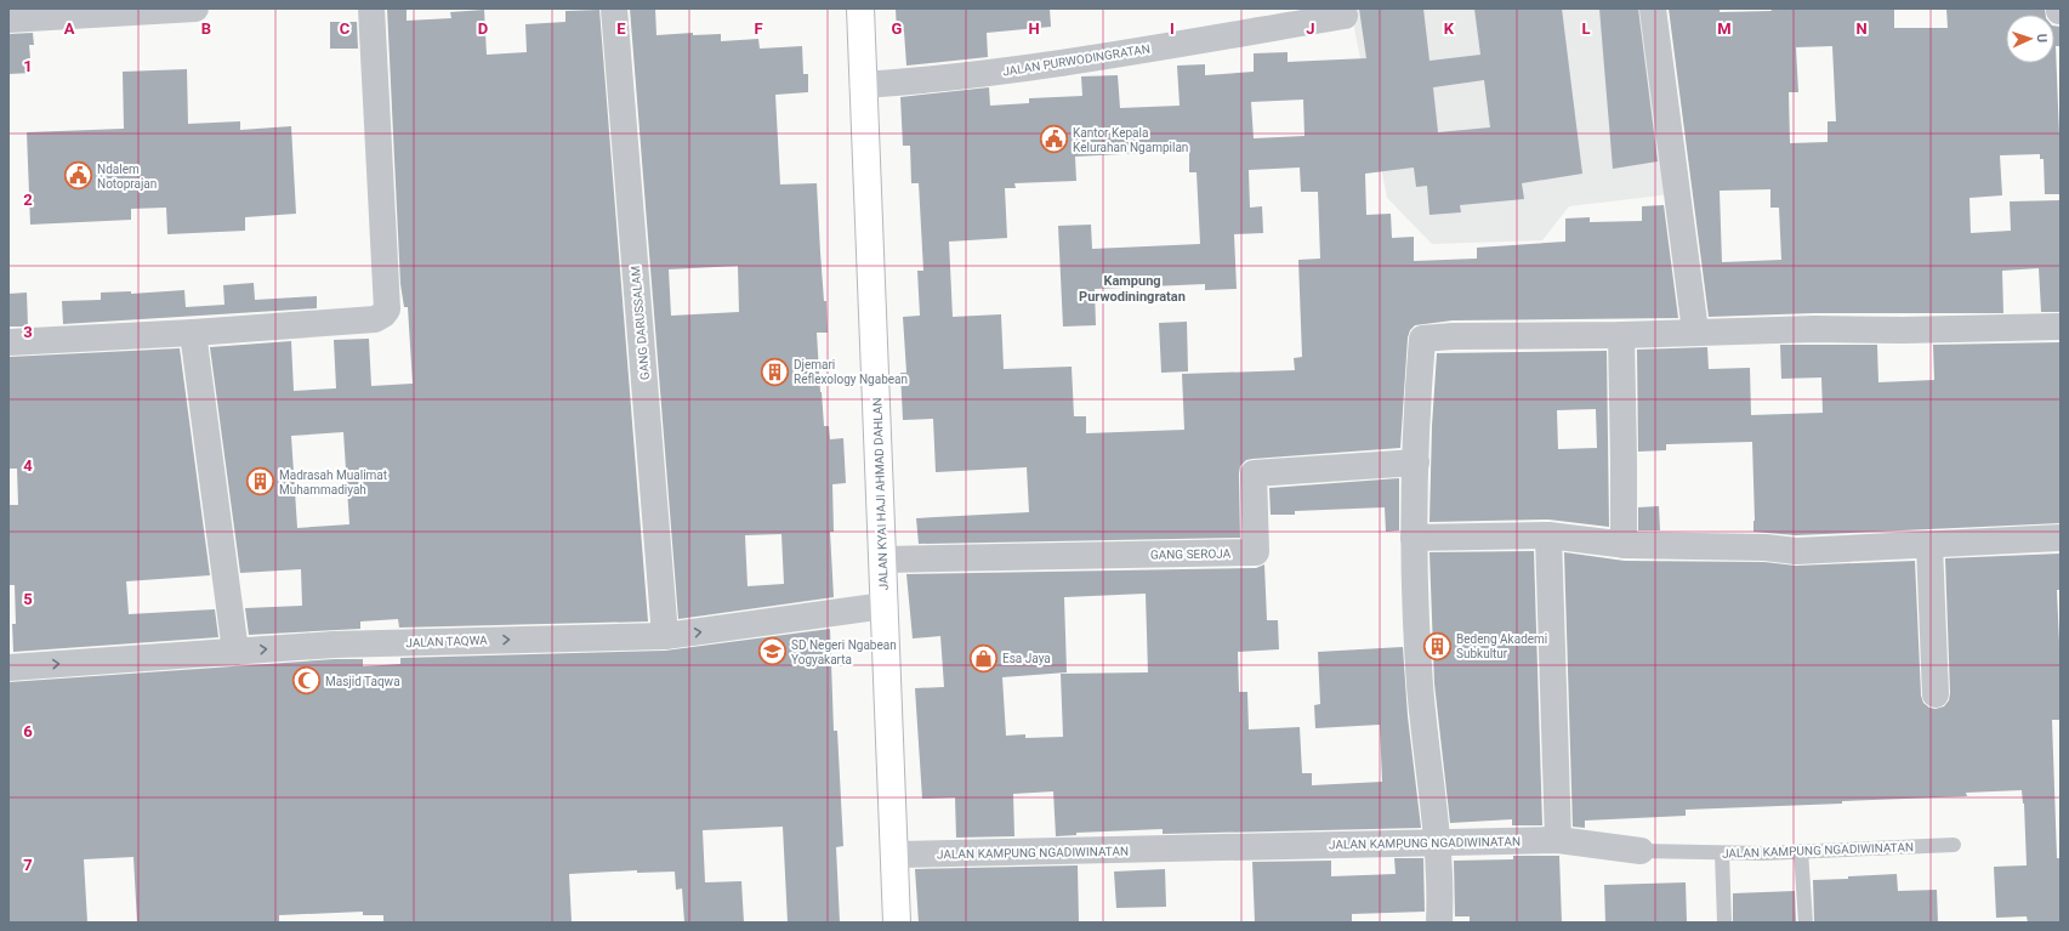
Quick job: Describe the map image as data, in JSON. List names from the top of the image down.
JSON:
{
  "streets": {
    "main road": ["JALAN KYAI HAJI AHMAD DAHLAN"],
    "street": [
      "JALAN PURWODINGRATAN",
      "GANG DARUSSALAM",
      "GANG SEROJA",
      "JALAN TAQWA",
      "JALAN KAMPUNG NGADIWINATAN"
    ]
  },
  "crossings": [
    ["JALAN PURWODINGRATAN", "JALAN KYAI HAJI AHMAD DAHLAN"],
    ["GANG DARUSSALAM", "JALAN TAQWA"],
    ["JALAN KYAI HAJI AHMAD DAHLAN", "GANG SEROJA"],
    ["JALAN KYAI HAJI AHMAD DAHLAN", "JALAN TAQWA"],
    ["JALAN KYAI HAJI AHMAD DAHLAN", "JALAN KAMPUNG NGADIWINATAN"]
  ],
  "one_way": ["JALAN TAQWA"],
  "districts": ["Kampung Purwodiningratan"],
  "places": {
    "public building": ["Kantor Kepala Kelurahan Ngampilan", "Ndalem Notoprajan"],
    "building": ["Djemari Reflexology Ngabean", "Madrasah Mualimat Muhammadiyah", "Bedeng Akademi Subkultur"],
    "school or university": ["SD Negeri Ngabean Yogyakarta"],
    "shop": ["Esa Jaya"],
    "mosque": ["Masjid Taqwa"]
  },
  "north": "right",
  "grid": {
    "columns": [
      "A",
      "B",
      "C",
      "D",
      "E",
      "F",
      "G",
      "H",
      "I",
      "J",
      "K",
      "L",
      "M",
      "N"
    ],
    "rows": [
      "1",
      "2",
      "3",
      "4",
      "5",
      "6",
      "7"
    ]
  }
}
